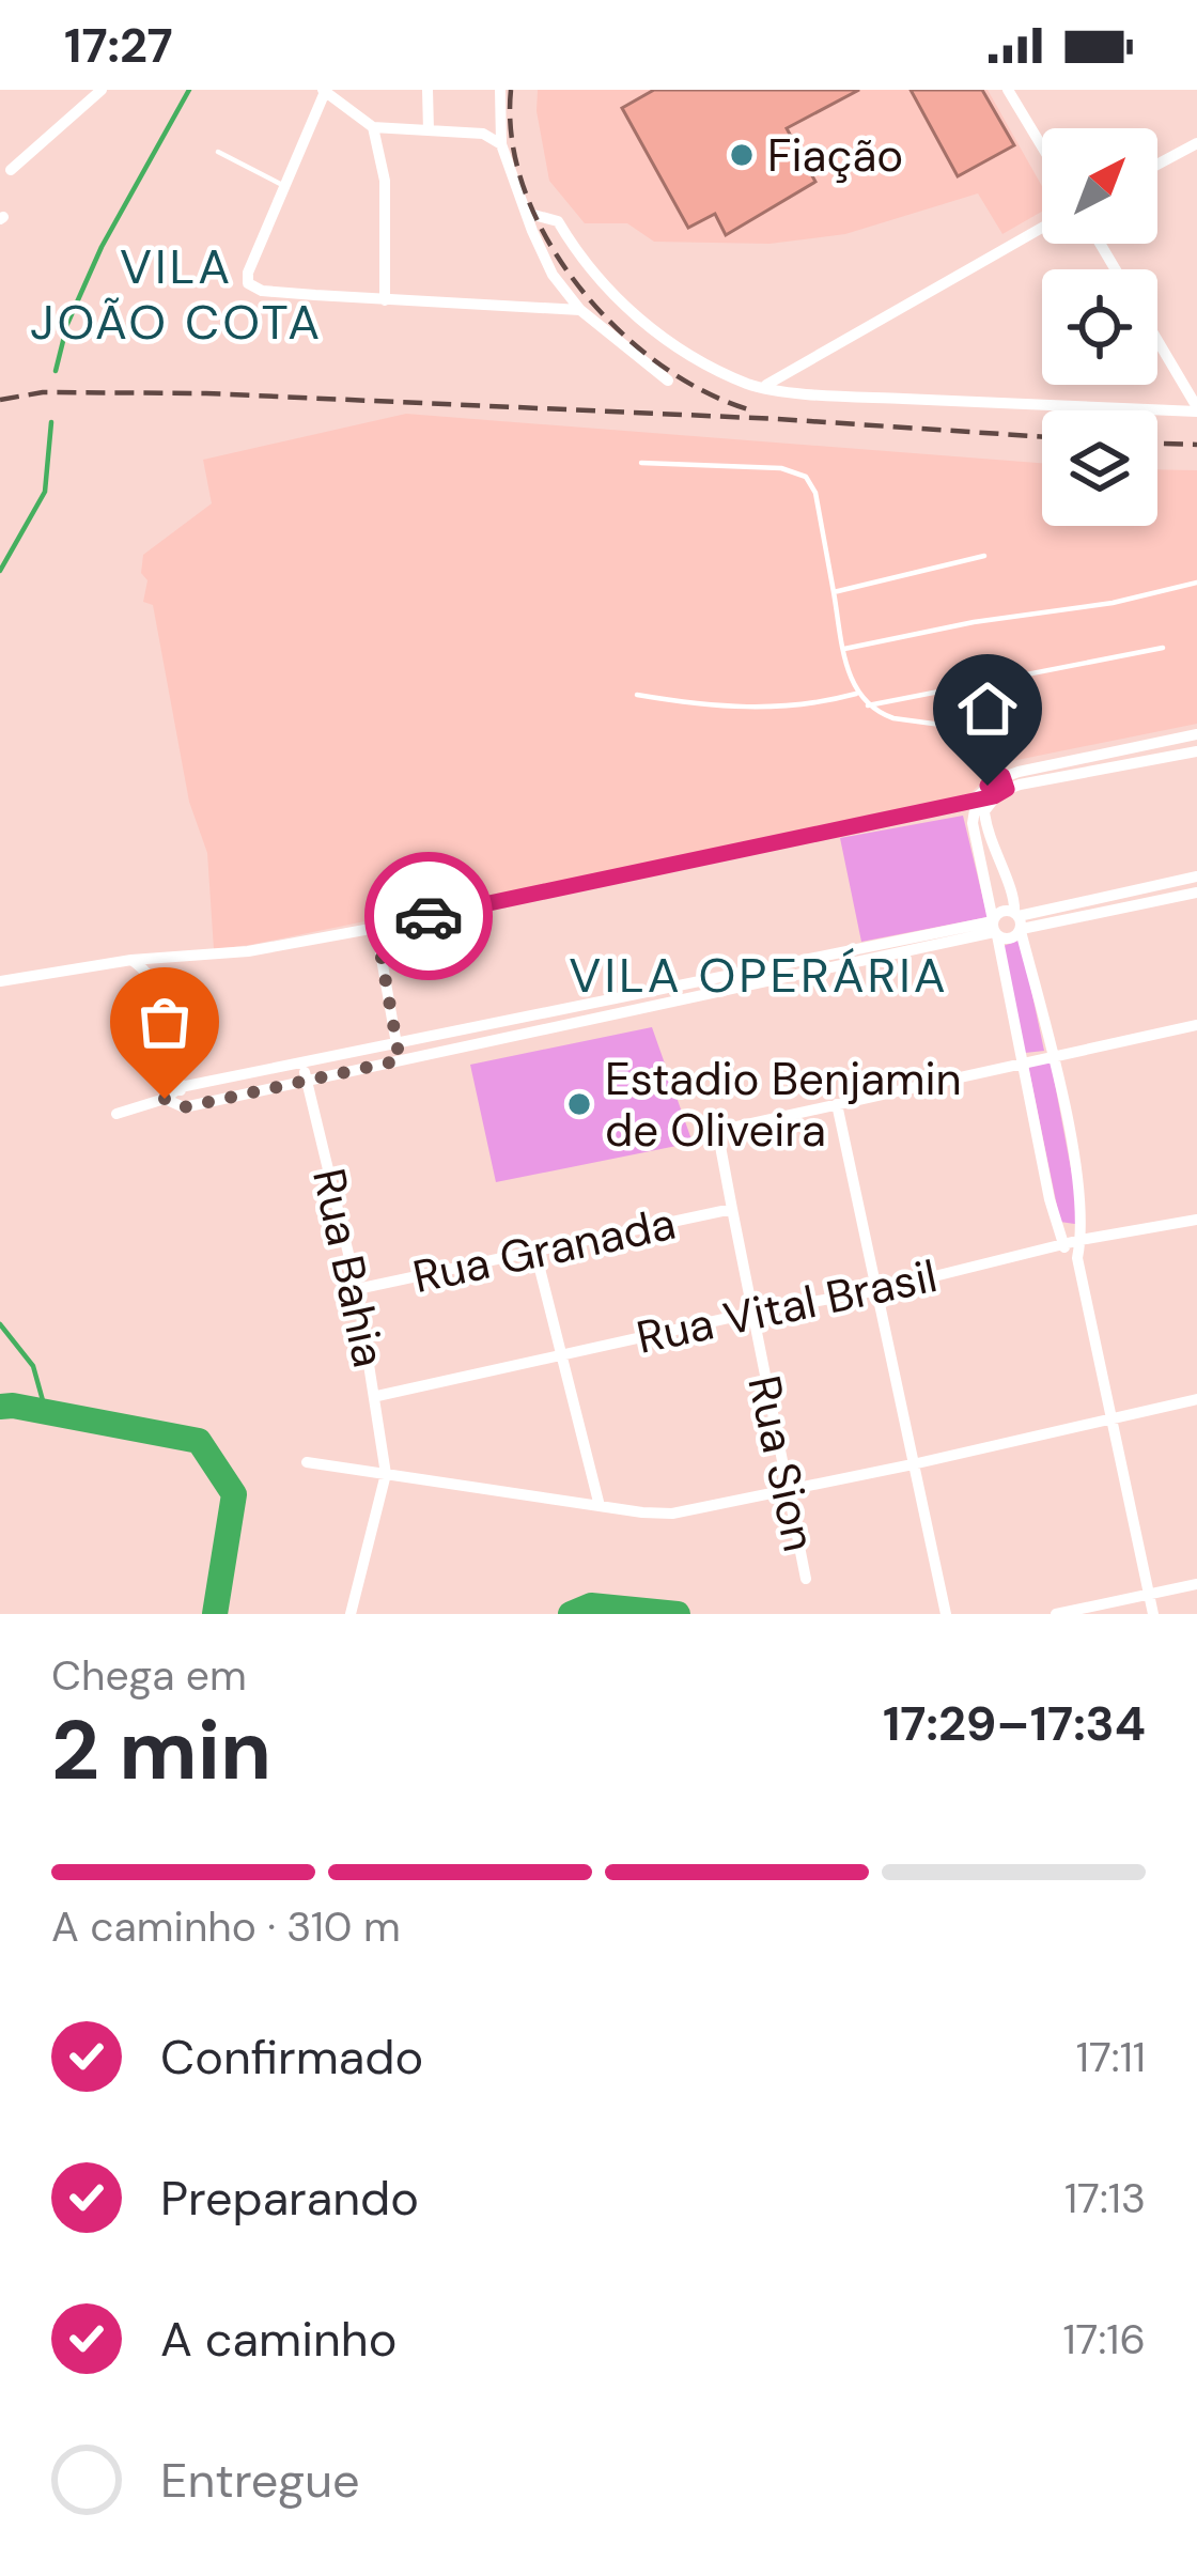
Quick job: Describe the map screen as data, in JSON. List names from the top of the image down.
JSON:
{
  "streets": {
    "street": [
      "Rua Granada",
      "Rua Bahia",
      "Rua Vital Brasil",
      "Rua Sion"
    ]
  },
  "crossings": [
    ["Rua Granada", "Rua Bahia"],
    ["Rua Granada", "Rua Sion"],
    ["Rua Bahia", "Rua Vital Brasil"],
    ["Rua Vital Brasil", "Rua Sion"]
  ],
  "districts": ["VILA JOÃO COTA", "VILA OPERÁRIA"],
  "places": ["Fiação", "Estadio Benjamin de Oliveira"],
  "north": "top right",
  "page": {
    "status": "17:27",
    "heading": ["2 min", "Chega em", "17:29–17:34"],
    "bar": "A caminho · 310 m",
    "list": [
      ["Confirmado", "17:11"],
      ["Preparando", "17:13"],
      ["A caminho", "17:16"],
      "Entregue"
    ]
  }
}
